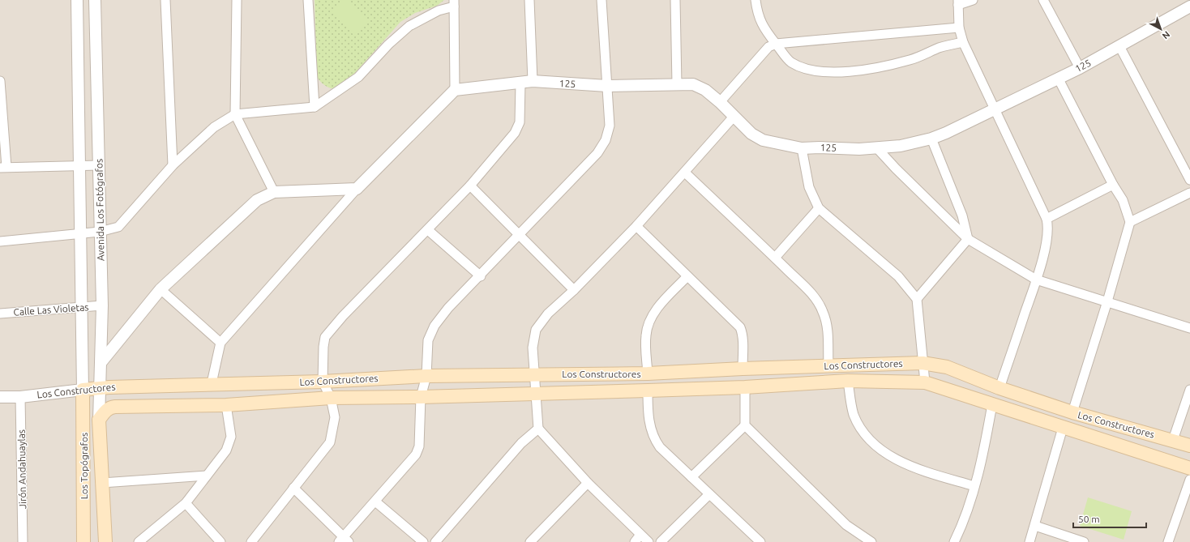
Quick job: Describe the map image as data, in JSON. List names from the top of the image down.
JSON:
{
  "streets": {
    "main road": ["Los Constructores", "Los Topógrafos"],
    "street": [
      "125",
      "Avenida Los Fotógrafos",
      "Calle Las Violetas",
      "Jirón Andahuaylas"
    ]
  },
  "crossings": [
    ["Avenida Los Fotógrafos", "Calle Las Violetas"],
    ["Avenida Los Fotógrafos", "Los Constructores"],
    ["Avenida Los Fotógrafos", "Los Topógrafos"],
    ["Los Constructores", "Los Topógrafos"],
    ["Los Constructores", "Jirón Andahuaylas"]
  ],
  "scale_bar": "50 m",
  "north": "bottom right"
}
